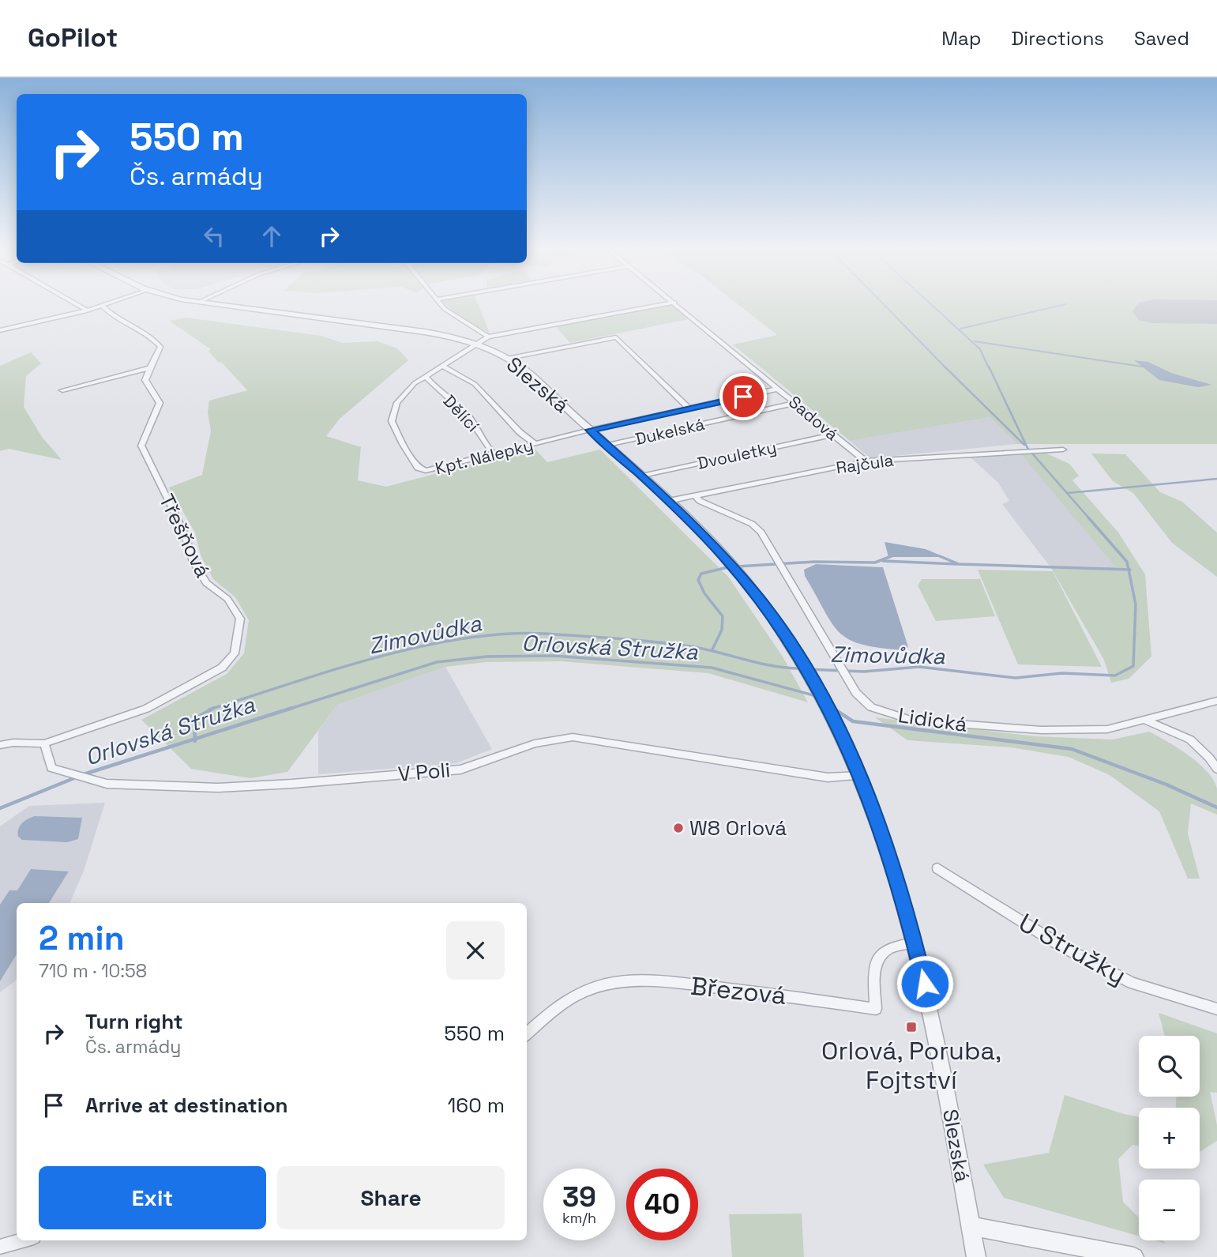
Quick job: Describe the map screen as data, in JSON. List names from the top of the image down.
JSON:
{
  "streets": {
    "street": [
      "Slezská",
      "Dělící",
      "Sadová",
      "Dukelská",
      "Dvouletky",
      "Kpt. Nálepky",
      "Rajčula",
      "Třešňová",
      "Lidická",
      "V Poli",
      "U Stružky",
      "Březová"
    ]
  },
  "crossings": [
    ["Slezská", "Dukelská"],
    ["Slezská", "Dvouletky"],
    ["Slezská", "Kpt. Nálepky"],
    ["Slezská", "Rajčula"],
    ["Slezská", "V Poli"],
    ["Slezská", "Březová"],
    ["Dělící", "Kpt. Nálepky"],
    ["Sadová", "Dukelská"],
    ["Sadová", "Dvouletky"],
    ["Sadová", "Kpt. Nálepky"],
    ["Sadová", "Rajčula"],
    ["Rajčula", "Lidická"],
    ["Třešňová", "V Poli"]
  ],
  "water": ["Zimovůdka", "Orlovská Stružka"],
  "places": {
    "other": ["W8 Orlová"],
    "transit": ["Orlová, Poruba, Fojtství"]
  },
  "page": {
    "header": "GoPilot",
    "nav": ["Map", "Directions", "Saved"],
    "turn": ["550 m", "Čs. armády"],
    "heading": ["2 min", "710 m · 10:58"],
    "list": [
      {
        "name": "Turn right",
        "note": "Čs. armády",
        "value": "550 m"
      },
      {
        "name": "Arrive at destination",
        "value": "160 m"
      }
    ],
    "map_buttons": ["+", "−"],
    "buttons": ["Exit", "Share"],
    "speed": "39 km/h",
    "limit": "40"
  }
}
